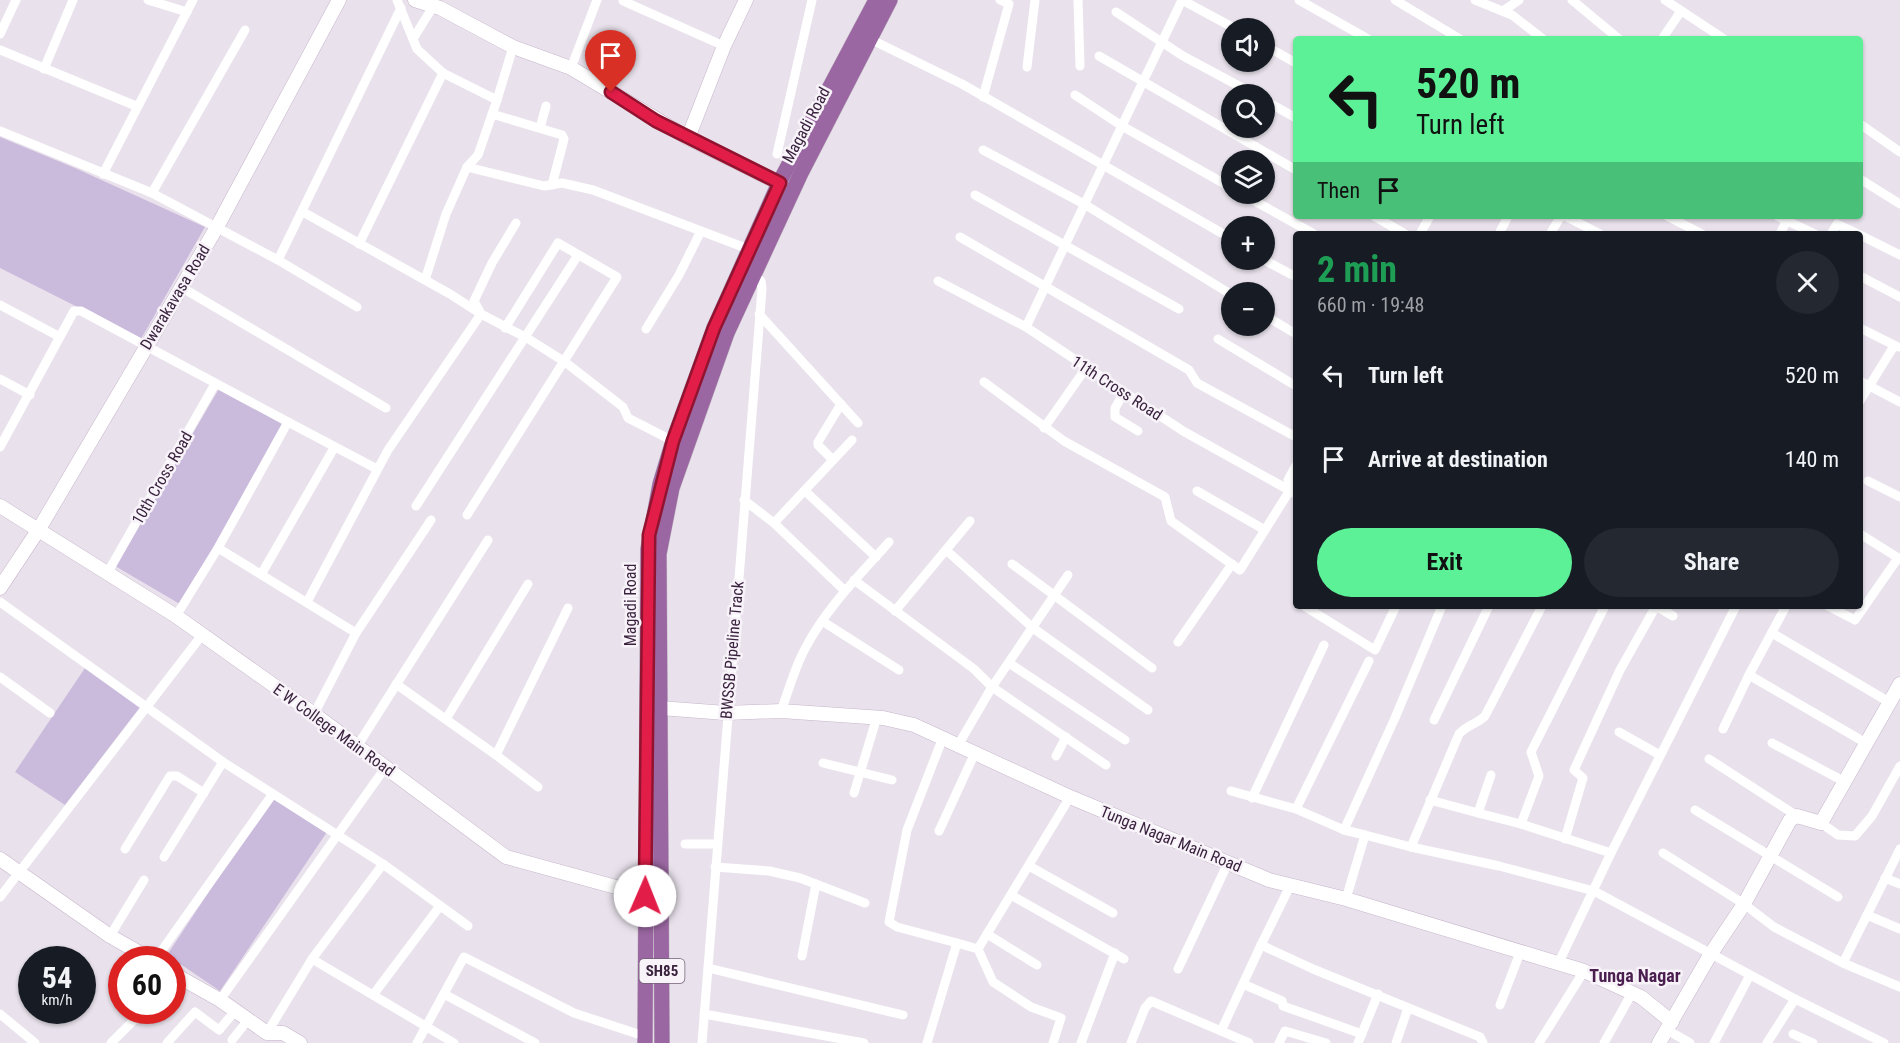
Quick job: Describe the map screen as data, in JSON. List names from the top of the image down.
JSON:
{
  "streets": {
    "main road": ["Magadi Road", "SH85"],
    "street": [
      "Dwarakavasa Road",
      "11th Cross Road",
      "10th Cross Road",
      "BWSSB Pipeline Track",
      "E W College Main Road",
      "Tunga Nagar Main Road"
    ]
  },
  "crossings": [
    ["Magadi Road", "BWSSB Pipeline Track"],
    ["Magadi Road", "E W College Main Road"],
    ["Magadi Road", "Tunga Nagar Main Road"],
    ["Dwarakavasa Road", "E W College Main Road"],
    ["10th Cross Road", "E W College Main Road"],
    ["BWSSB Pipeline Track", "Tunga Nagar Main Road"]
  ],
  "districts": ["Tunga Nagar"],
  "page": {
    "map_buttons": ["+", "−"],
    "turn": ["520 m", "Turn left"],
    "then": "Then",
    "heading": ["2 min", "660 m · 19:48"],
    "list": [
      {
        "name": "Turn left",
        "value": "520 m"
      },
      {
        "name": "Arrive at destination",
        "value": "140 m"
      }
    ],
    "buttons": ["Exit", "Share"],
    "speed": "54 km/h",
    "limit": "60"
  }
}
